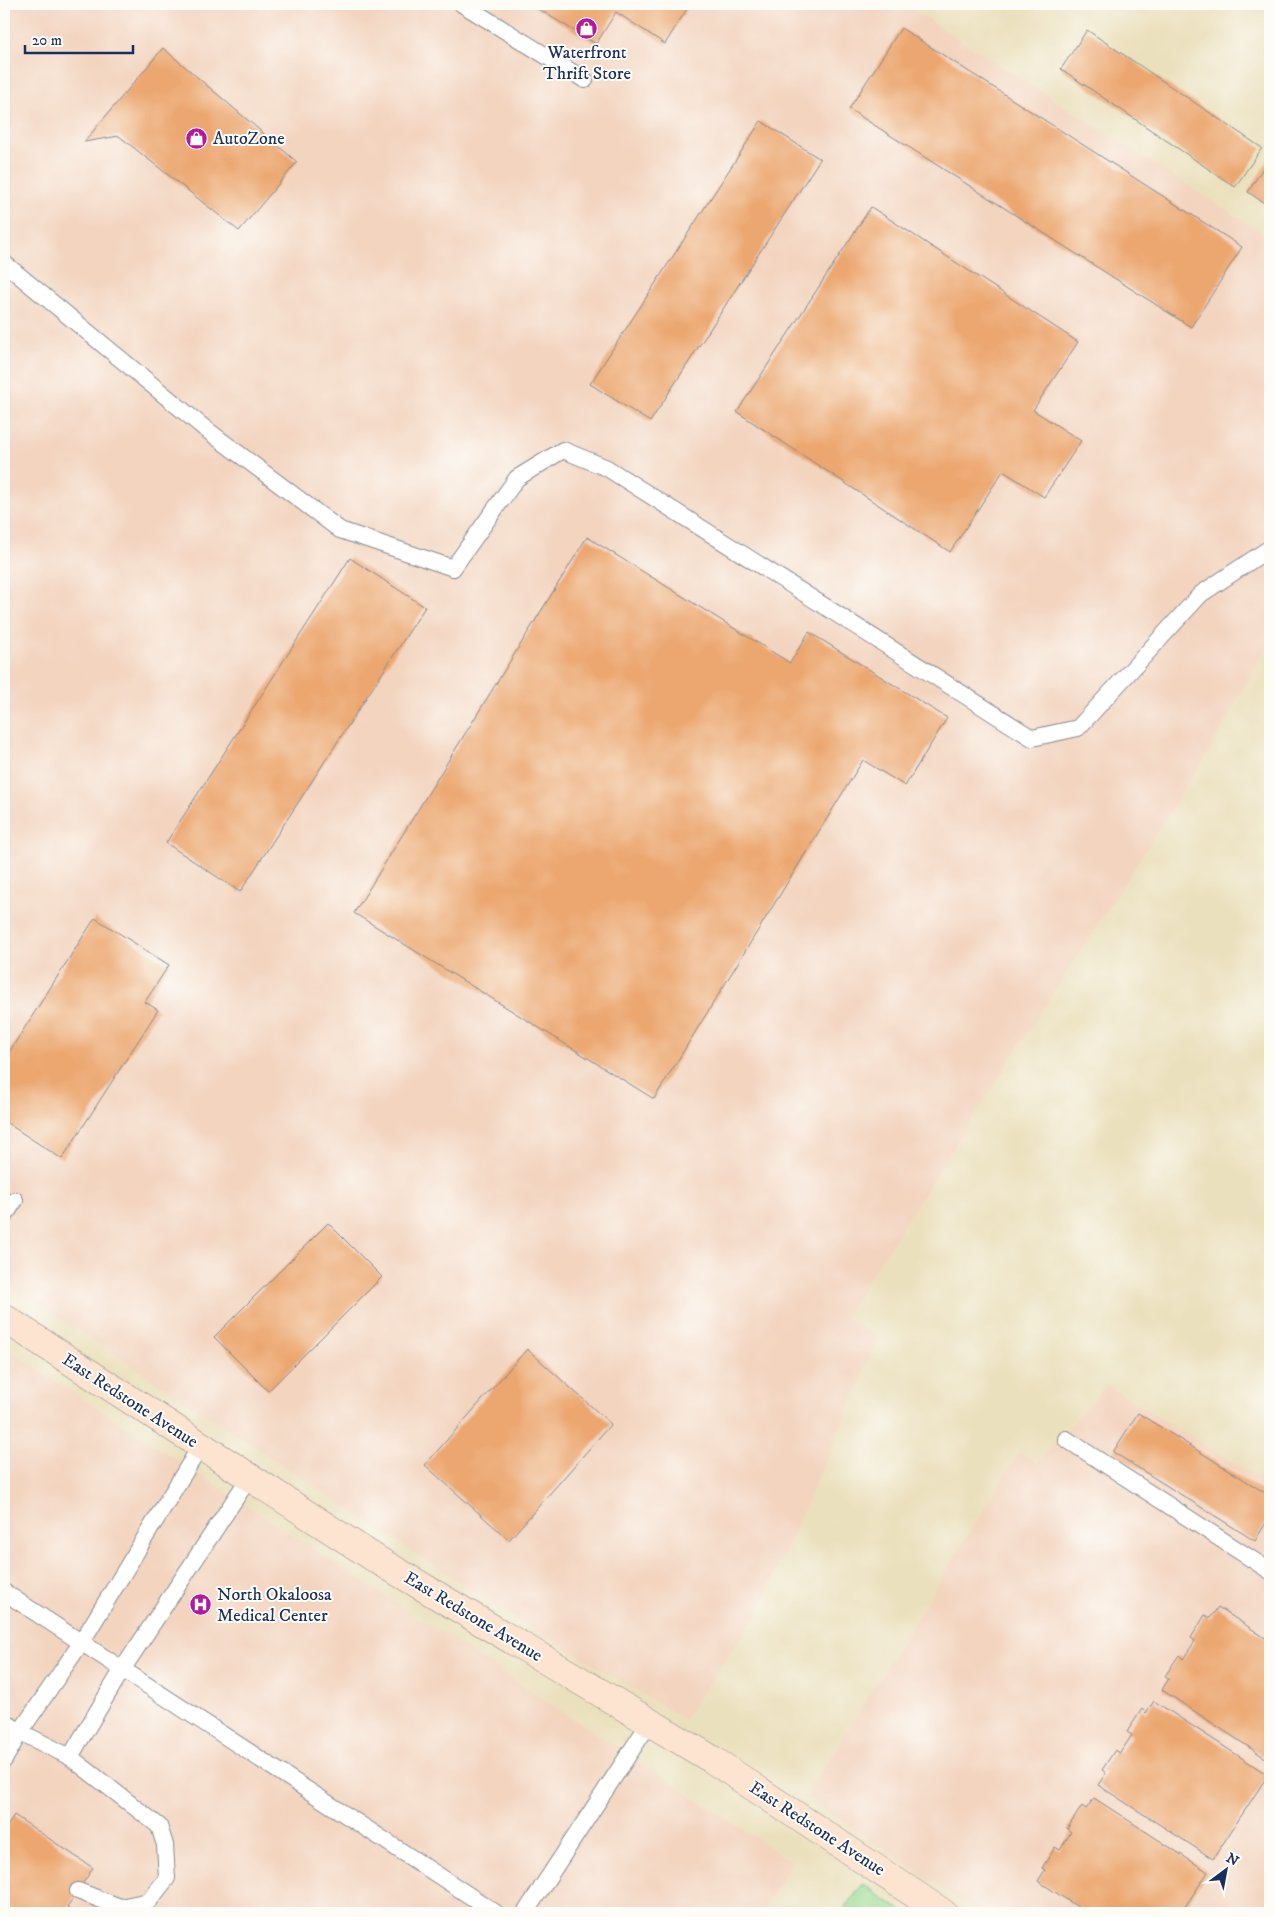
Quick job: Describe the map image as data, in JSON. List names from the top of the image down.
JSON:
{
  "streets": {
    "street": ["East Redstone Avenue"]
  },
  "places": {
    "shop": ["Waterfront Thrift Store", "AutoZone"],
    "hospital": ["North Okaloosa Medical Center"]
  },
  "scale_bar": "20 m",
  "north": "top right"
}
